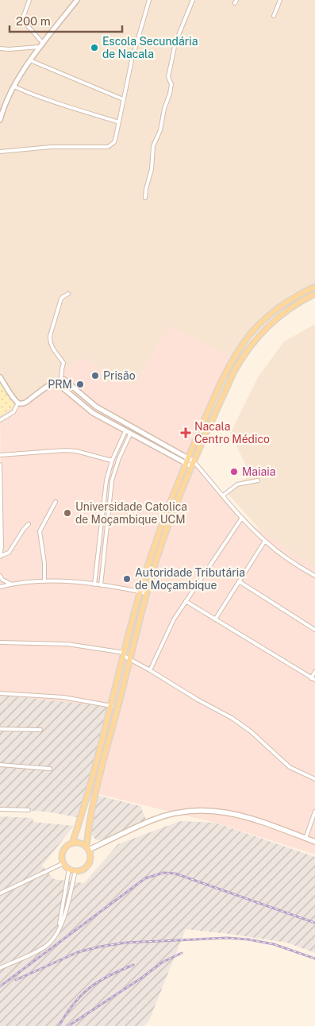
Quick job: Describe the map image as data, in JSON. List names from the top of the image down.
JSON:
{
  "places": {
    "other": [
      "Escola Secundária de Nacala",
      "Prisão",
      "PRM",
      "Maiaia",
      "Universidade Catolica de Moçambique UCM",
      "Autoridade Tributária de Moçambique"
    ],
    "health": ["Nacala Centro Médico"]
  },
  "scale_bar": "200 m"
}
